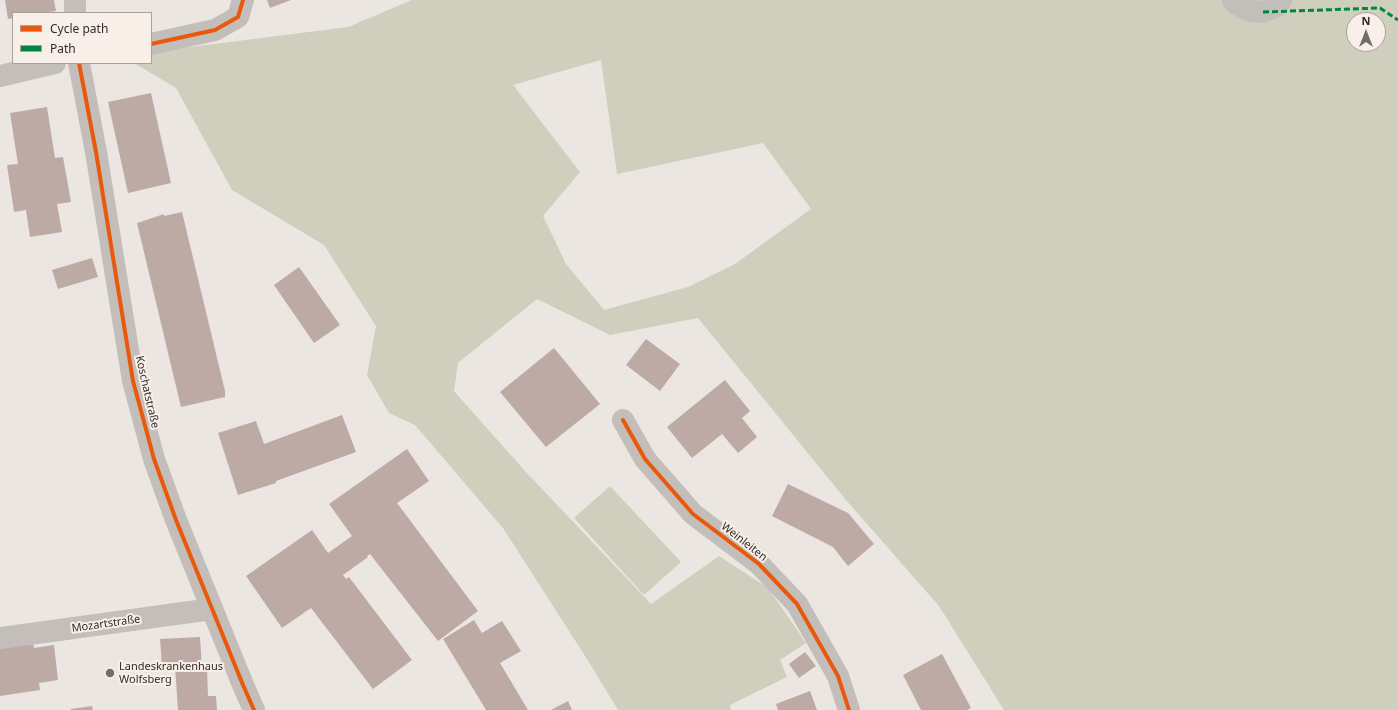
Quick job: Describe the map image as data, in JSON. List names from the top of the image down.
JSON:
{
  "streets": {
    "street": ["Koschatstraße", "Weinleiten", "Mozartstraße"]
  },
  "crossings": [
    ["Koschatstraße", "Mozartstraße"]
  ],
  "places": ["Landeskrankenhaus Wolfsberg"],
  "legend": ["Cycle path", "Path"],
  "north": "top"
}
